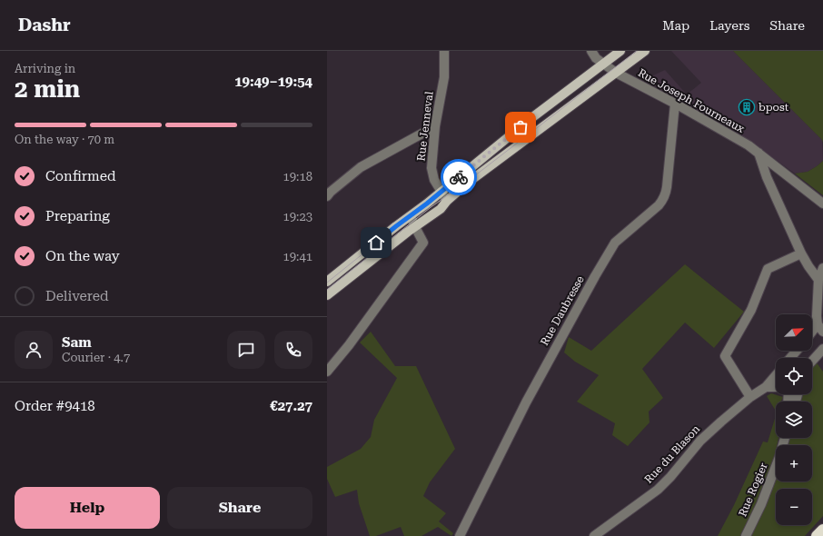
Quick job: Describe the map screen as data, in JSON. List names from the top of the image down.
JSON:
{
  "streets": {
    "street": [
      "Rue Joseph Fourneaux",
      "Rue Jenneval",
      "Rue Daubresse",
      "Rue du Blason",
      "Rue Rogier"
    ]
  },
  "crossings": [
    ["Rue Joseph Fourneaux", "Rue Daubresse"]
  ],
  "places": {
    "building": ["bpost"]
  },
  "north": "top right",
  "page": {
    "header": "Dashr",
    "nav": ["Map", "Layers", "Share"],
    "heading": ["2 min", "Arriving in", "19:49–19:54"],
    "panel": [
      "Sam",
      "Courier · 4.7",
      "Order #9418",
      "€27.27"
    ],
    "bar": "On the way · 70 m",
    "list": [
      ["Confirmed", "19:18"],
      ["Preparing", "19:23"],
      ["On the way", "19:41"],
      "Delivered"
    ],
    "map_buttons": ["+", "−"],
    "buttons": ["Help", "Share"]
  }
}
